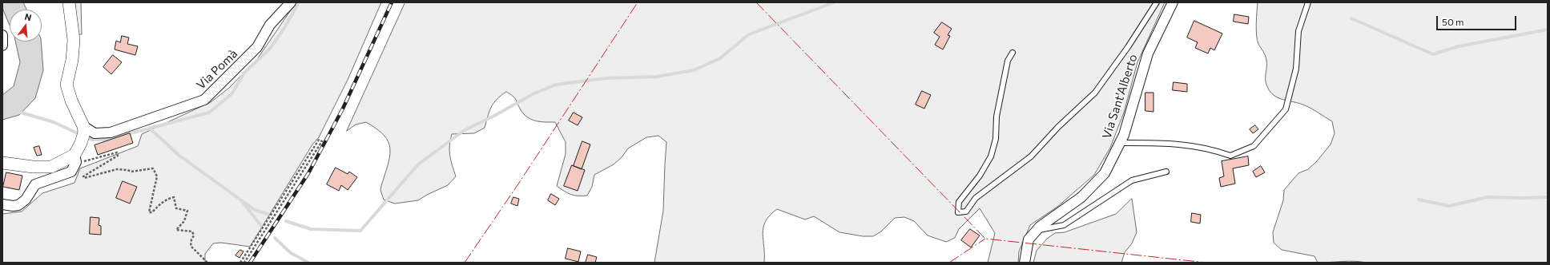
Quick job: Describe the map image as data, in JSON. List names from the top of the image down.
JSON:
{
  "streets": {
    "street": ["Via Pomà", "Via Sant'Alberto"]
  },
  "scale_bar": "50 m",
  "north": "top"
}
